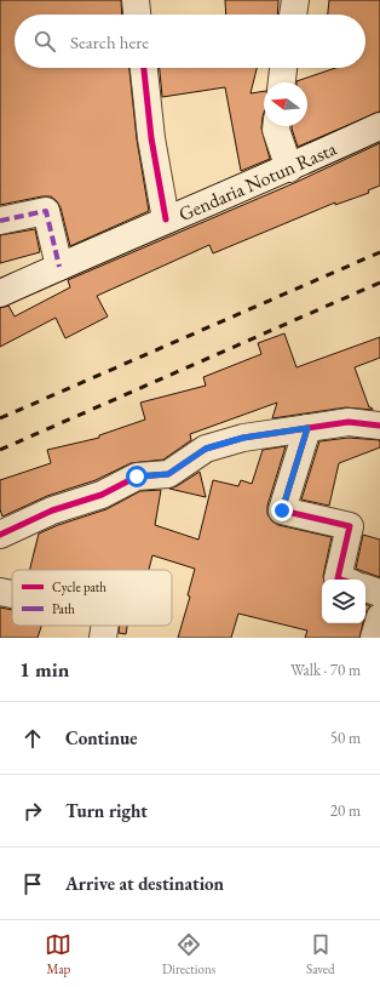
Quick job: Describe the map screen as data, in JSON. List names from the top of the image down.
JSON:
{
  "streets": {
    "street": ["Gendaria Notun Rasta"]
  },
  "legend": ["Cycle path", "Path"],
  "north": "left",
  "page": {
    "search": "Search here",
    "heading": ["1 min", "Walk · 70 m"],
    "list": [
      ["Continue", "50 m"],
      ["Turn right", "20 m"],
      "Arrive at destination"
    ],
    "nav": ["Map", "Directions", "Saved"]
  }
}
